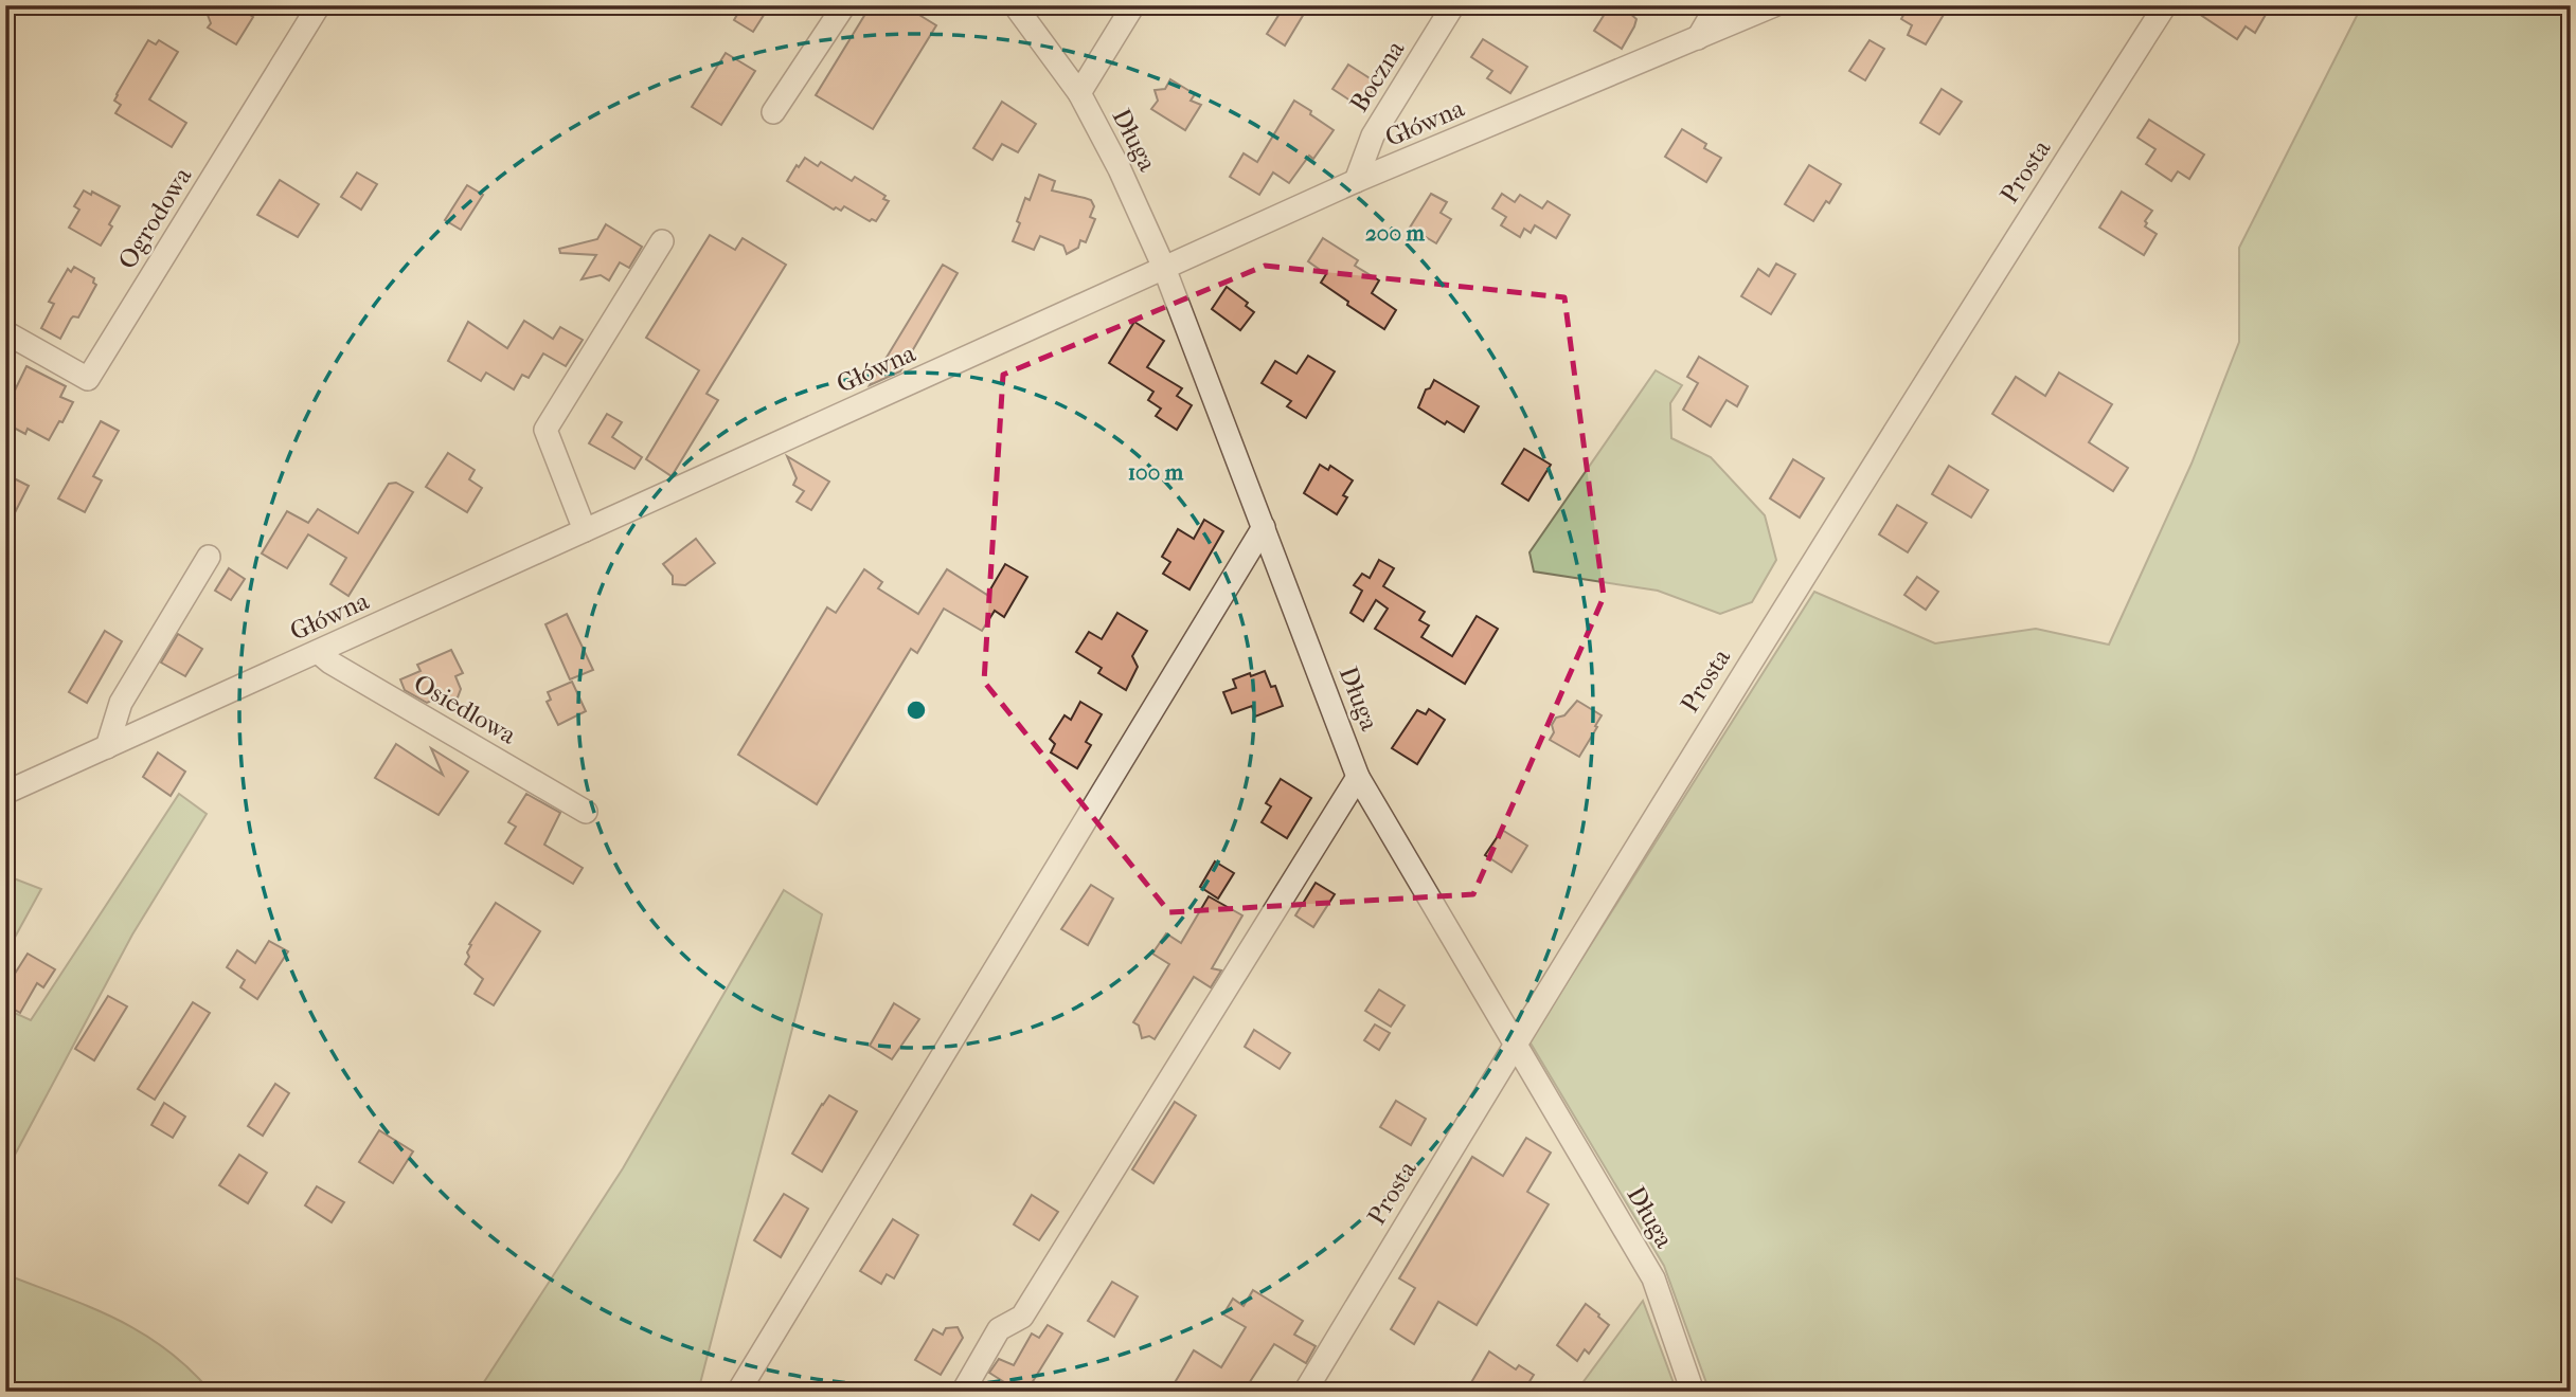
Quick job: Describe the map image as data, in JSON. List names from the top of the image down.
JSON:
{
  "streets": {
    "street": [
      "Boczna",
      "Główna",
      "Długa",
      "Prosta",
      "Ogrodowa",
      "Osiedlowa"
    ]
  },
  "crossings": [
    ["Boczna", "Główna"],
    ["Główna", "Długa"],
    ["Główna", "Osiedlowa"],
    ["Długa", "Prosta"]
  ],
  "rings": ["200 m", "100 m"]
}
